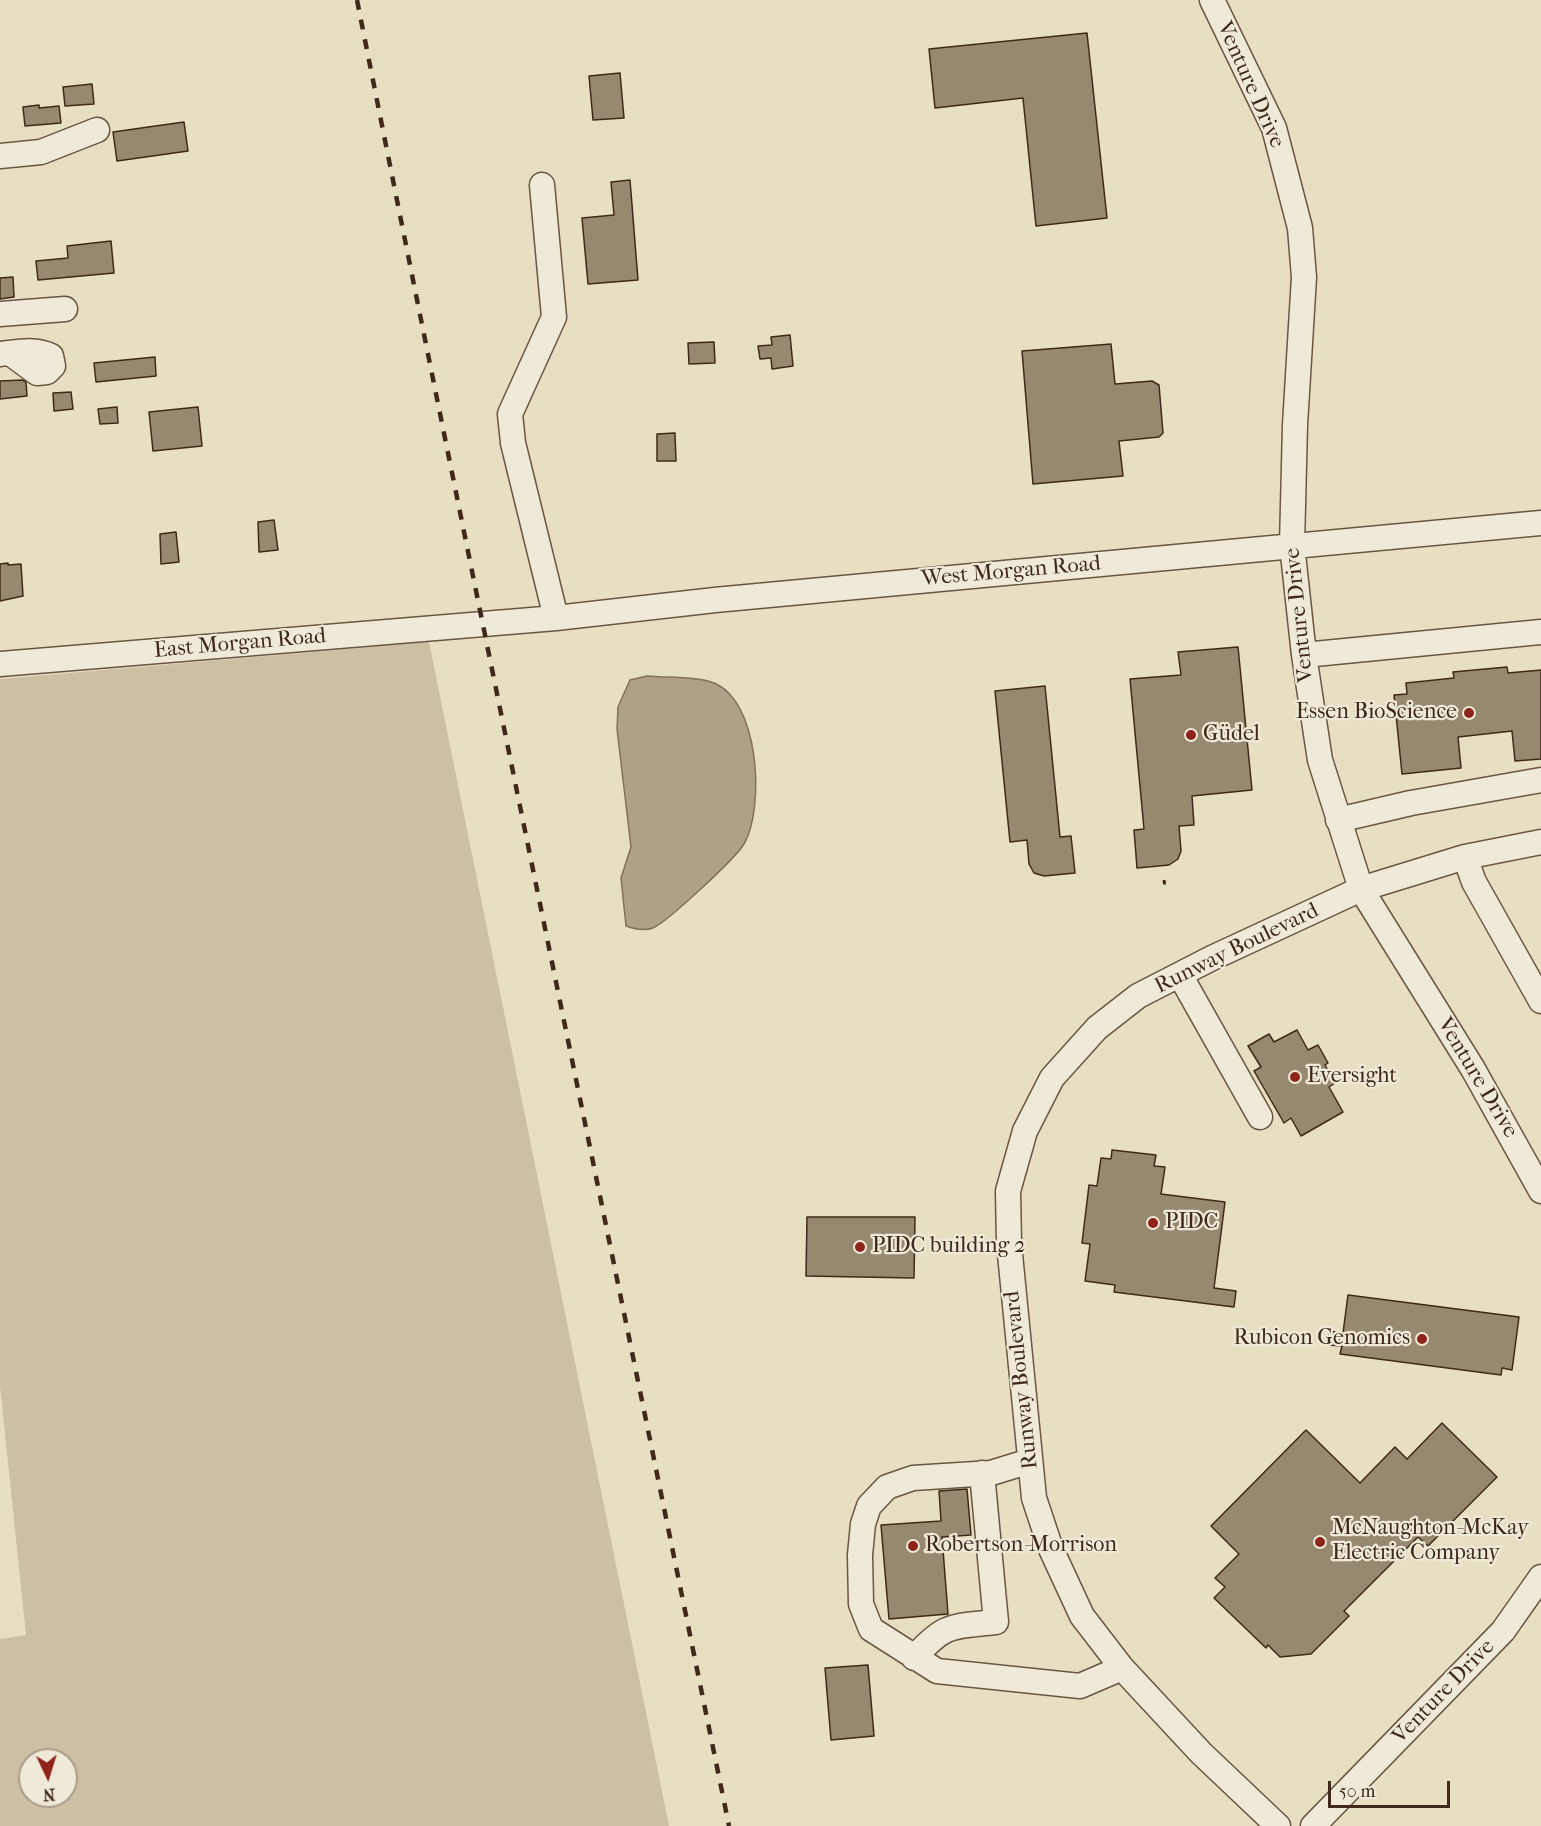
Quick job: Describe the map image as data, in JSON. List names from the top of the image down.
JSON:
{
  "streets": {
    "street": [
      "Venture Drive",
      "West Morgan Road",
      "East Morgan Road",
      "Runway Boulevard"
    ]
  },
  "crossings": [
    ["Venture Drive", "West Morgan Road"],
    ["Venture Drive", "Runway Boulevard"],
    ["West Morgan Road", "East Morgan Road"]
  ],
  "places": [
    "Essen BioScience",
    "Güdel",
    "Eversight",
    "PIDC",
    "PIDC building 2",
    "Rubicon Genomics",
    "McNaughton-McKay Electric Company",
    "Robertson-Morrison"
  ],
  "scale_bar": "50 m",
  "north": "bottom"
}
